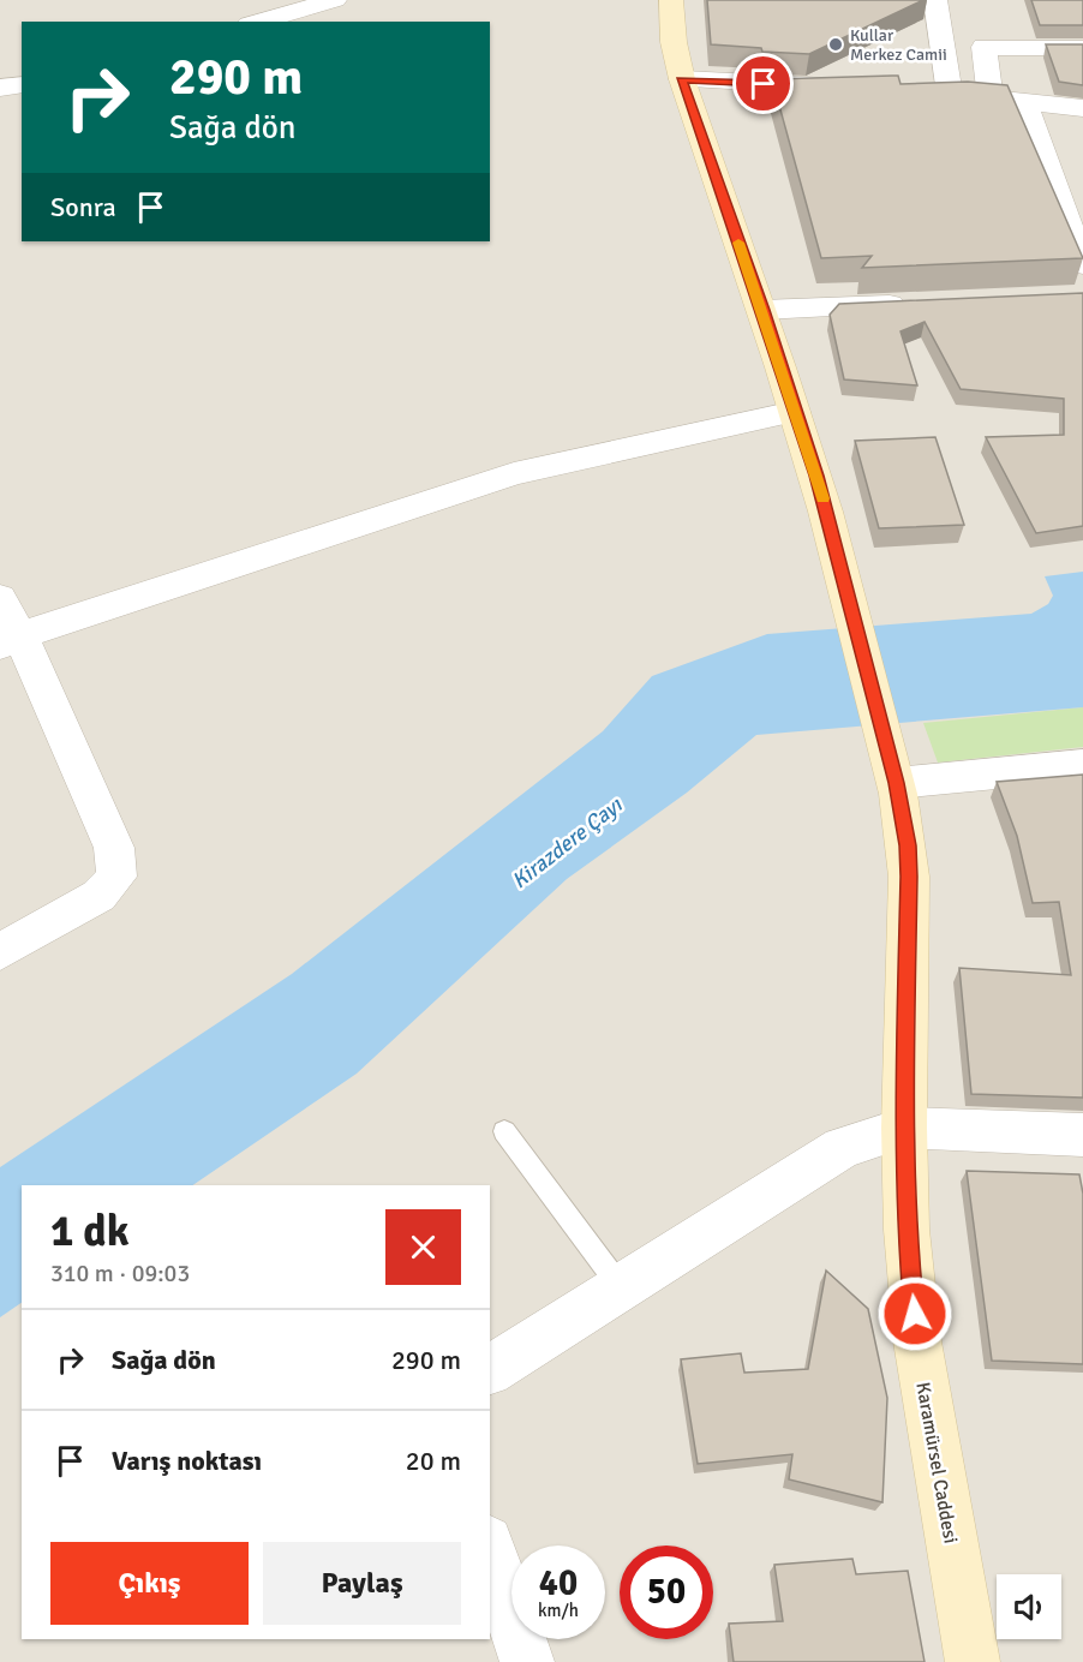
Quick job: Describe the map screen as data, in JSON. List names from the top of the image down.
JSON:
{
  "streets": {
    "main road": ["Karamürsel Caddesi"]
  },
  "water": ["Kirazdere Çayı"],
  "places": ["Kullar Merkez Camii"],
  "page": {
    "turn": ["290 m", "Sağa dön"],
    "then": "Sonra",
    "heading": ["1 dk", "310 m · 09:03"],
    "list": [
      {
        "name": "Sağa dön",
        "value": "290 m"
      },
      {
        "name": "Varış noktası",
        "value": "20 m"
      }
    ],
    "buttons": ["Çıkış", "Paylaş"],
    "speed": "40 km/h",
    "limit": "50"
  }
}
